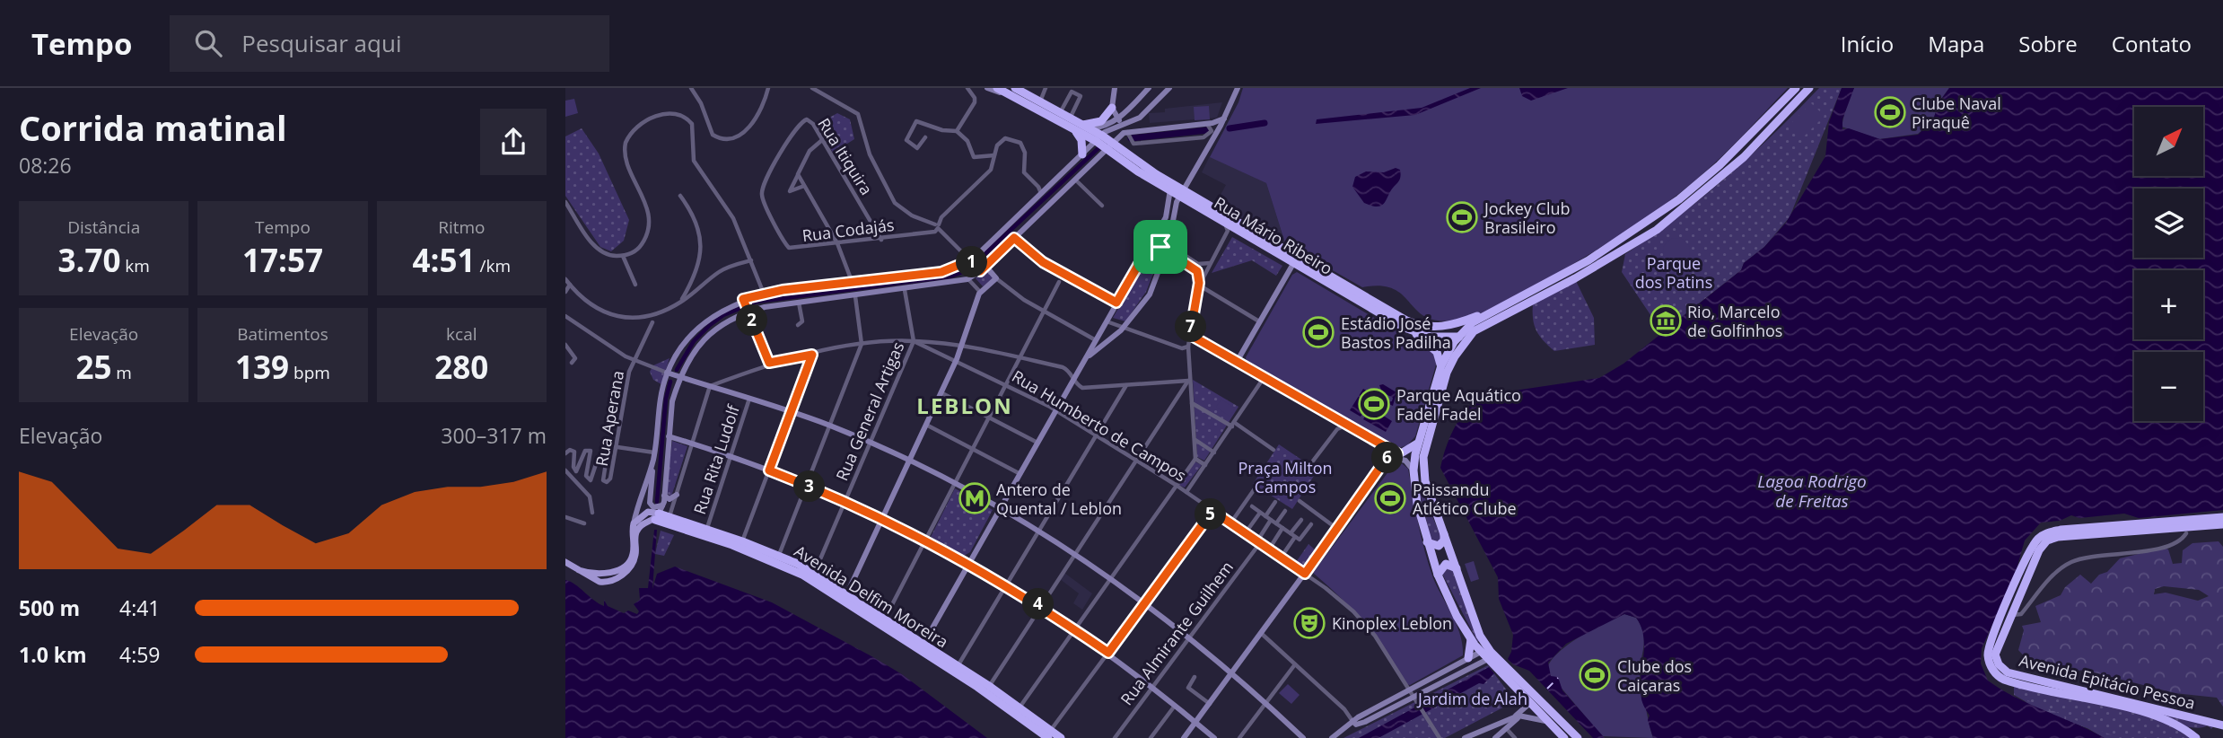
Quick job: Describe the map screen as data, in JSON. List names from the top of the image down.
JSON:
{
  "streets": {
    "highway": ["Rua Mário Ribeiro", "Avenida Delfim Moreira", "Avenida Epitácio Pessoa"],
    "street": [
      "Rua Itiquira",
      "Rua Codajás",
      "Rua General Artigas",
      "Rua Aperana",
      "Rua Humberto de Campos",
      "Rua Rita Ludolf",
      "Rua Almirante Guilhem"
    ]
  },
  "crossings": [
    ["Rua Itiquira", "Rua Codajás"],
    ["Rua General Artigas", "Rua Humberto de Campos"],
    ["Rua General Artigas", "Avenida Delfim Moreira"],
    ["Rua Humberto de Campos", "Rua Almirante Guilhem"],
    ["Rua Rita Ludolf", "Avenida Delfim Moreira"]
  ],
  "districts": ["LEBLON"],
  "water": ["Lagoa Rodrigo de Freitas"],
  "parks": ["Parque dos Patins", "Praça Milton Campos", "Jardim de Alah"],
  "places": {
    "sports": [
      "Clube Naval Piraquê",
      "Jockey Club Brasileiro",
      "Estádio José Bastos Padilha",
      "Parque Aquático Fadel Fadel",
      "Paissandu Atlético Clube",
      "Clube dos Caiçaras"
    ],
    "museum": ["Rio, Marcelo de Golfinhos"],
    "metro station": ["Antero de Quental / Leblon"],
    "theatre": ["Kinoplex Leblon"]
  },
  "north": "top right",
  "page": {
    "header": "Tempo",
    "search": "Pesquisar aqui",
    "nav": [
      "Início",
      "Mapa",
      "Sobre",
      "Contato"
    ],
    "heading": ["Corrida matinal", "08:26"],
    "map_buttons": ["+", "−"],
    "stats": [
      ["Distância", "3.70 km"],
      ["Tempo", "17:57"],
      ["Ritmo", "4:51 /km"],
      ["Elevação", "25 m"],
      ["Batimentos", "139 bpm"],
      ["kcal", "280"]
    ],
    "pins": [
      "1",
      "2",
      "7",
      "6",
      "3",
      "5",
      "4"
    ],
    "chart": ["Elevação", "300–317 m"],
    "list": [
      {
        "name": "500 m",
        "note": "4:41"
      },
      {
        "name": "1.0 km",
        "note": "4:59"
      }
    ]
  }
}
